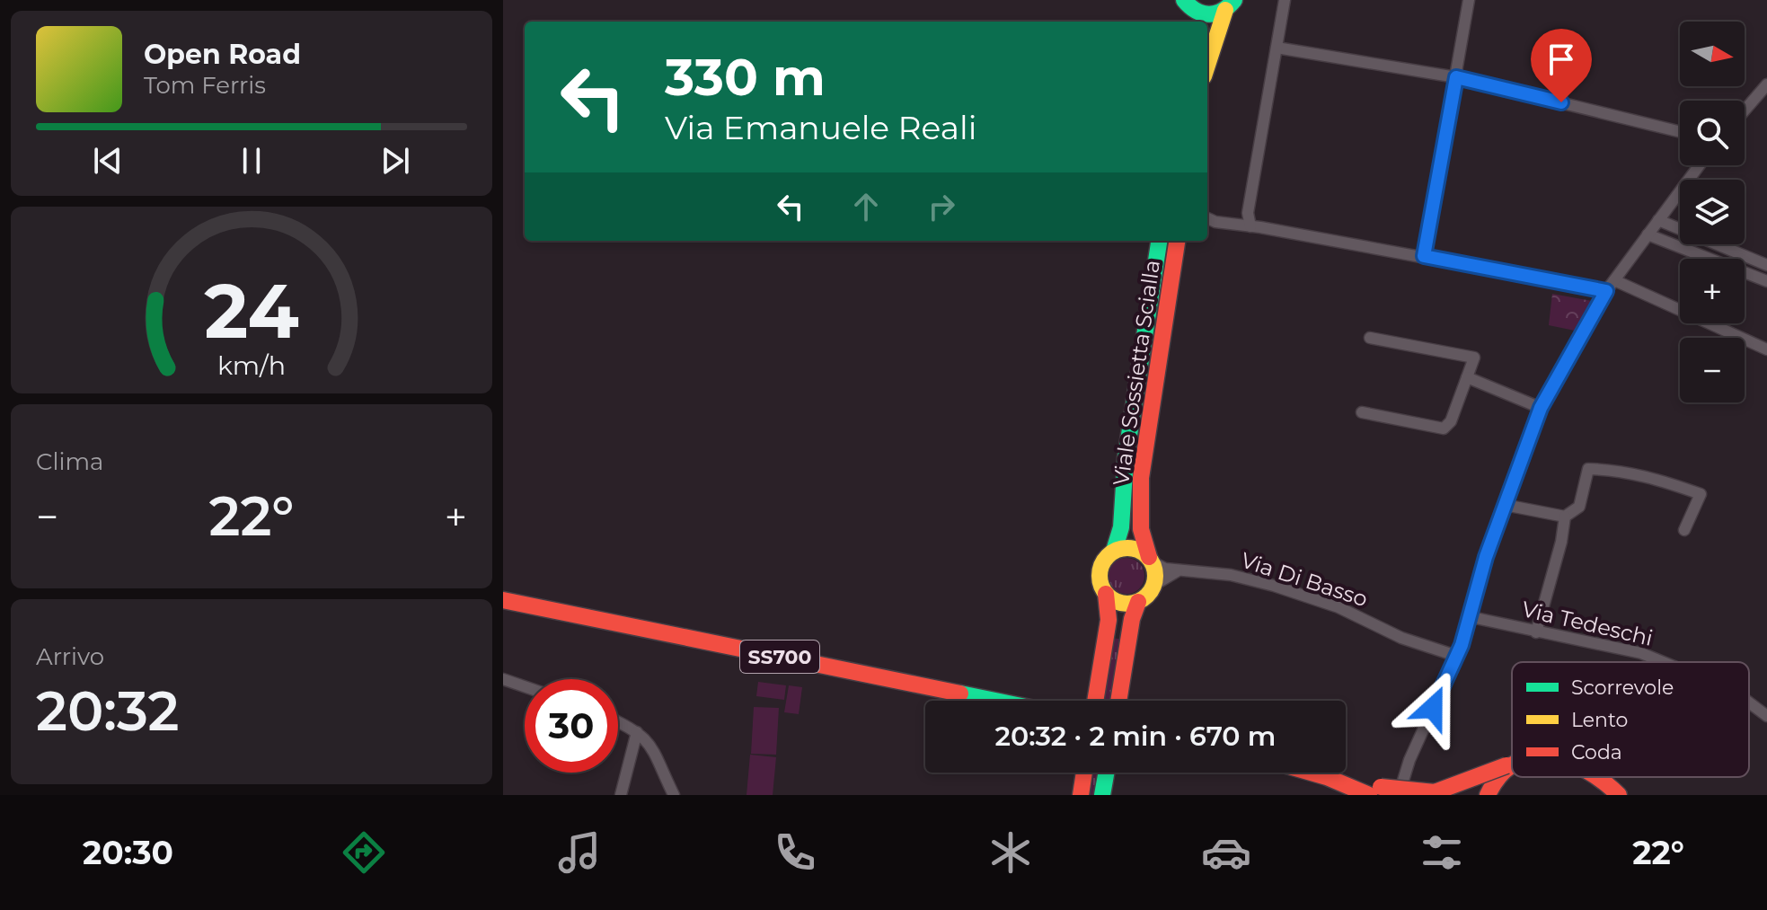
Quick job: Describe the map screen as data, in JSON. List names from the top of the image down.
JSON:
{
  "streets": {
    "main road": ["Viale Sossietta Scialla", "SS700"],
    "street": ["Via Di Basso", "Via Tedeschi"]
  },
  "crossings": [
    ["Viale Sossietta Scialla", "Via Di Basso"]
  ],
  "legend": ["Scorrevole", "Lento", "Coda"],
  "north": "right",
  "page": {
    "map_buttons": ["+", "−"],
    "turn": ["330 m", "Via Emanuele Reali"],
    "song": ["Open Road", "Tom Ferris"],
    "tile": [
      "Clima",
      ["Arrivo", "20:32"]
    ],
    "heat": ["−", "22°", "+"],
    "limit": "30",
    "trip": "20:32 · 2 min · 670 m",
    "tabs": ["20:30", "22°"],
    "gauge": ["24", "km/h"]
  }
}
